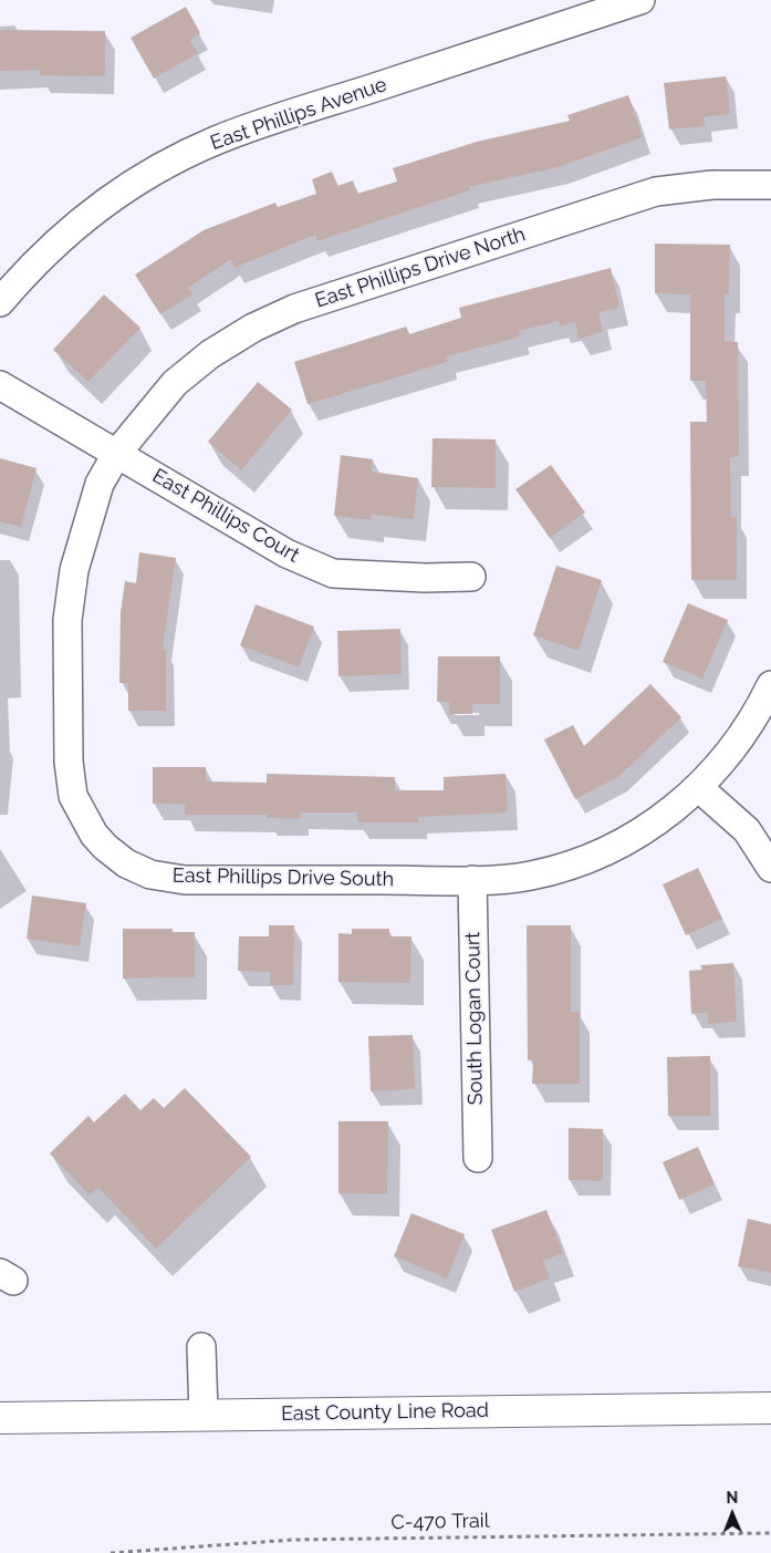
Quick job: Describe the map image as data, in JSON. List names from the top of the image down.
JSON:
{
  "streets": {
    "main road": ["East County Line Road"],
    "street": [
      "East Phillips Avenue",
      "East Phillips Drive North",
      "East Phillips Court",
      "East Phillips Drive South",
      "South Logan Court"
    ],
    "path": ["C-470 Trail"]
  },
  "crossings": [
    ["East Phillips Drive North", "East Phillips Court"],
    ["East Phillips Drive North", "East Phillips Drive South"],
    ["East Phillips Court", "East Phillips Drive South"],
    ["East Phillips Drive South", "South Logan Court"]
  ],
  "north": "top"
}
